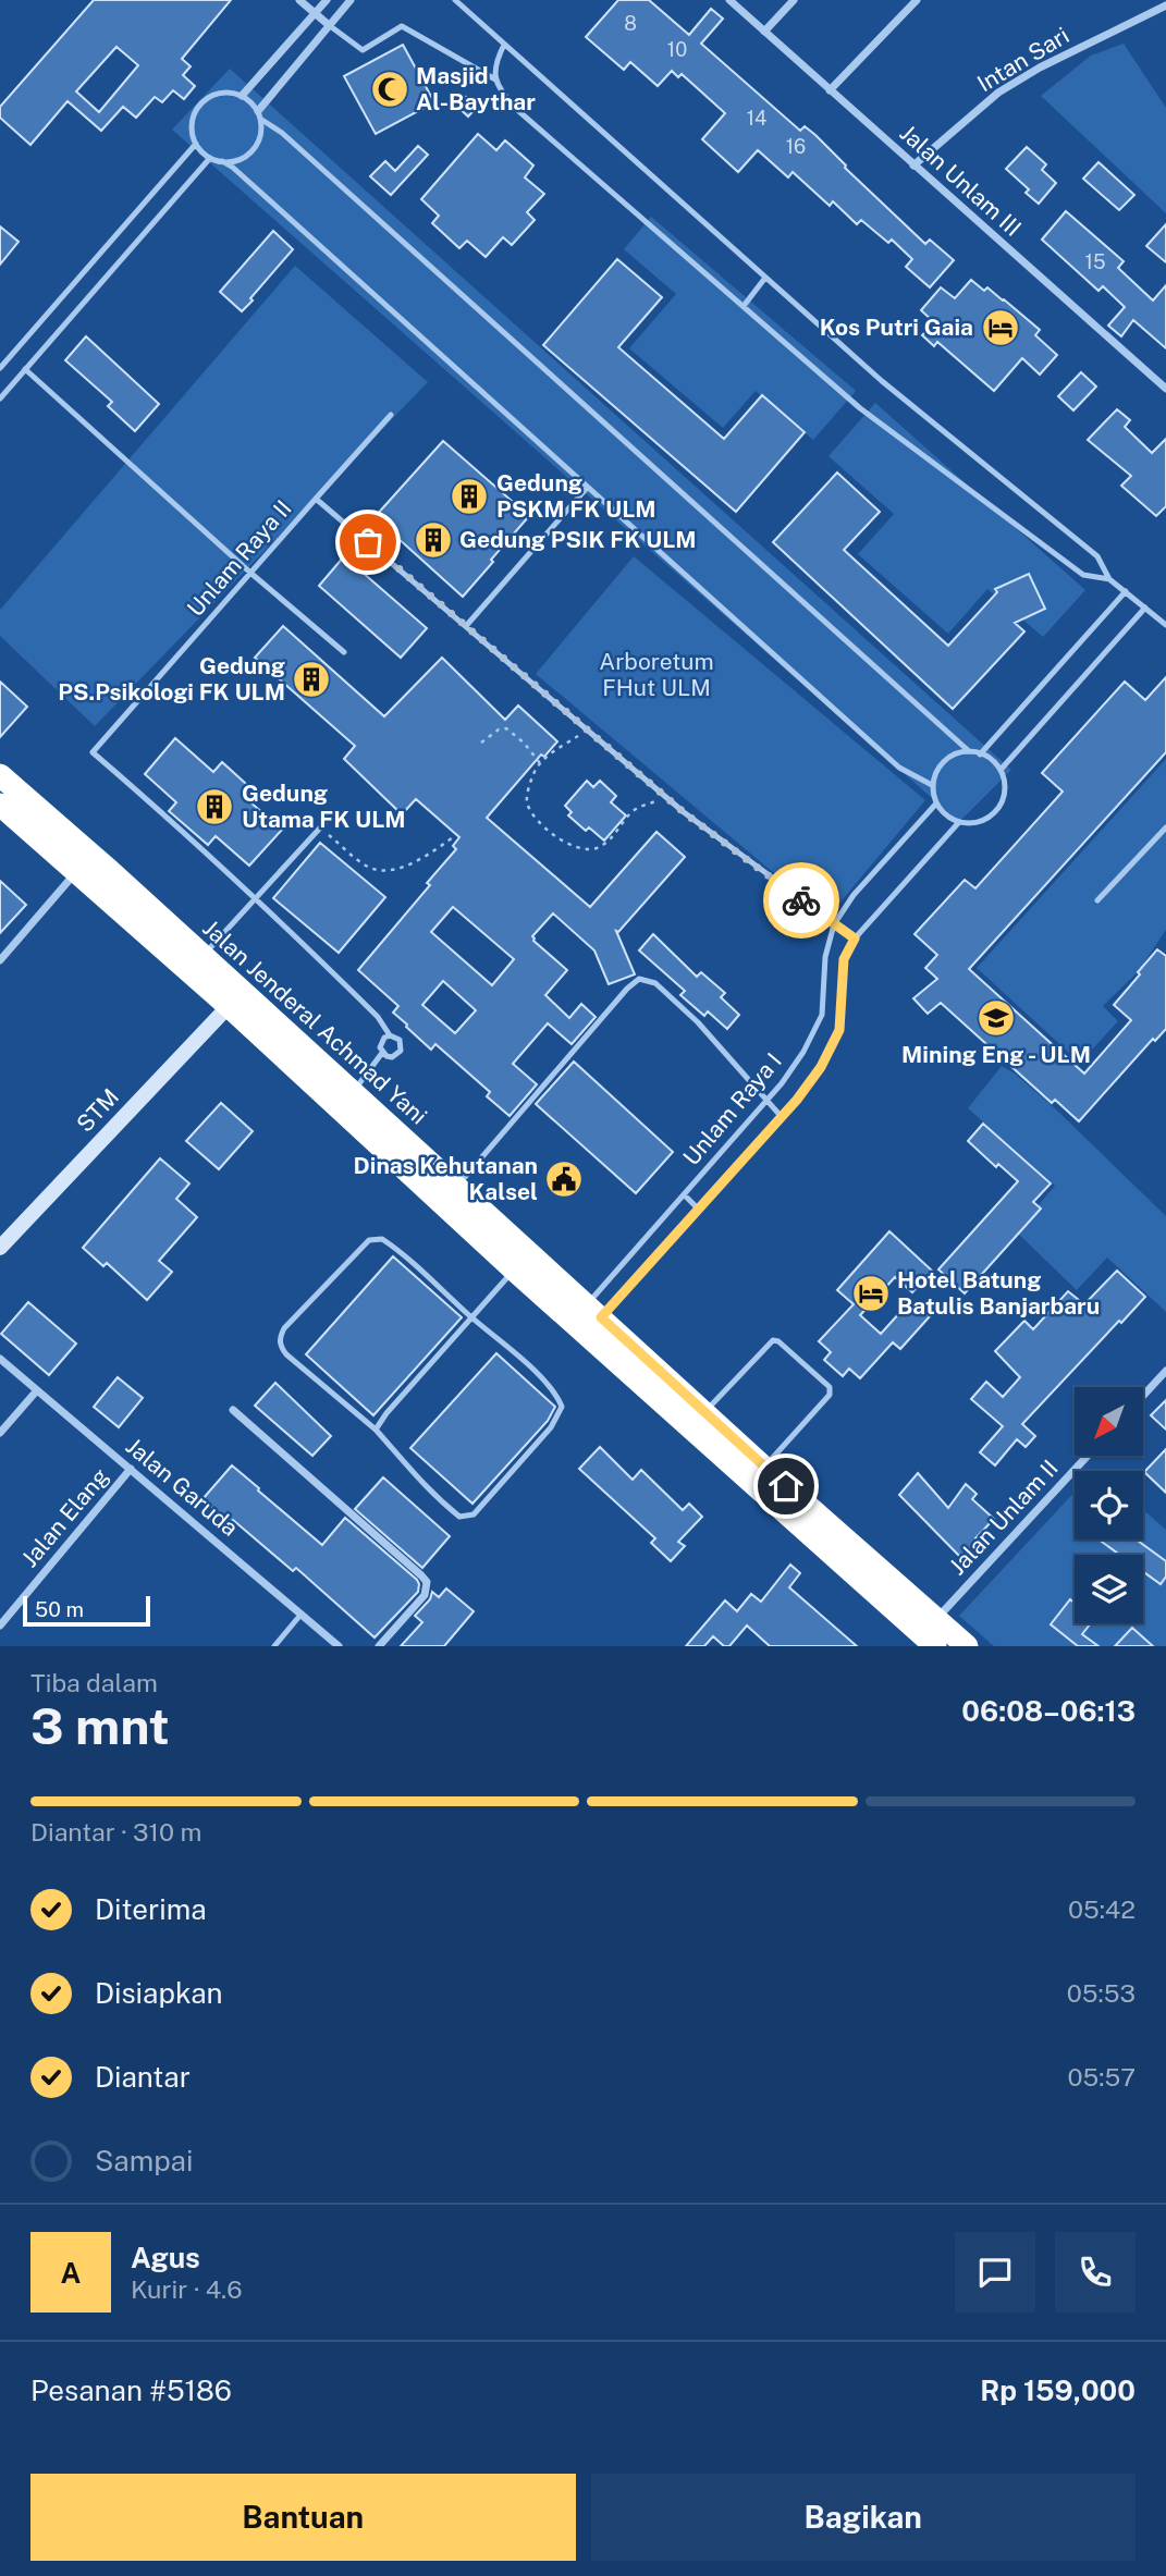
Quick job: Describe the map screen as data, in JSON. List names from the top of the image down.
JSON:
{
  "streets": {
    "highway": ["Jalan Jenderal Achmad Yani"],
    "street": [
      "Intan Sari",
      "Jalan Unlam III",
      "STM",
      "Jalan Garuda",
      "Jalan Elang",
      "Jalan Unlam II"
    ],
    "lane": ["Unlam Raya II", "Unlam Raya I"]
  },
  "crossings": [
    ["Intan Sari", "Jalan Unlam III"],
    ["Unlam Raya II", "Unlam Raya I"],
    ["Jalan Jenderal Achmad Yani", "Unlam Raya I"],
    ["Jalan Jenderal Achmad Yani", "STM"],
    ["Jalan Jenderal Achmad Yani", "Jalan Unlam II"],
    ["Jalan Garuda", "Jalan Elang"]
  ],
  "parks": ["Arboretum FHut ULM"],
  "places": {
    "mosque": ["Masjid Al-Baythar"],
    "hotel": ["Kos Putri Gaia", "Hotel Batung Batulis Banjarbaru"],
    "building": [
      "Gedung PSKM FK ULM",
      "Gedung PSIK FK ULM",
      "Gedung PS.Psikologi FK ULM",
      "Gedung Utama FK ULM"
    ],
    "school or university": ["Mining Eng - ULM"],
    "public building": ["Dinas Kehutanan Kalsel"]
  },
  "house_numbers": [
    "8",
    "10",
    "14",
    "16",
    "15"
  ],
  "scale_bar": "50 m",
  "north": "bottom left",
  "page": {
    "scale": "50 m",
    "heading": ["3 mnt", "Tiba dalam", "06:08–06:13"],
    "panel": [
      "Agus",
      "Kurir · 4.6",
      "Pesanan #5186",
      "Rp 159,000"
    ],
    "bar": "Diantar · 310 m",
    "list": [
      ["Diterima", "05:42"],
      ["Disiapkan", "05:53"],
      ["Diantar", "05:57"],
      "Sampai"
    ],
    "round": "A",
    "buttons": ["Bantuan", "Bagikan"]
  }
}
